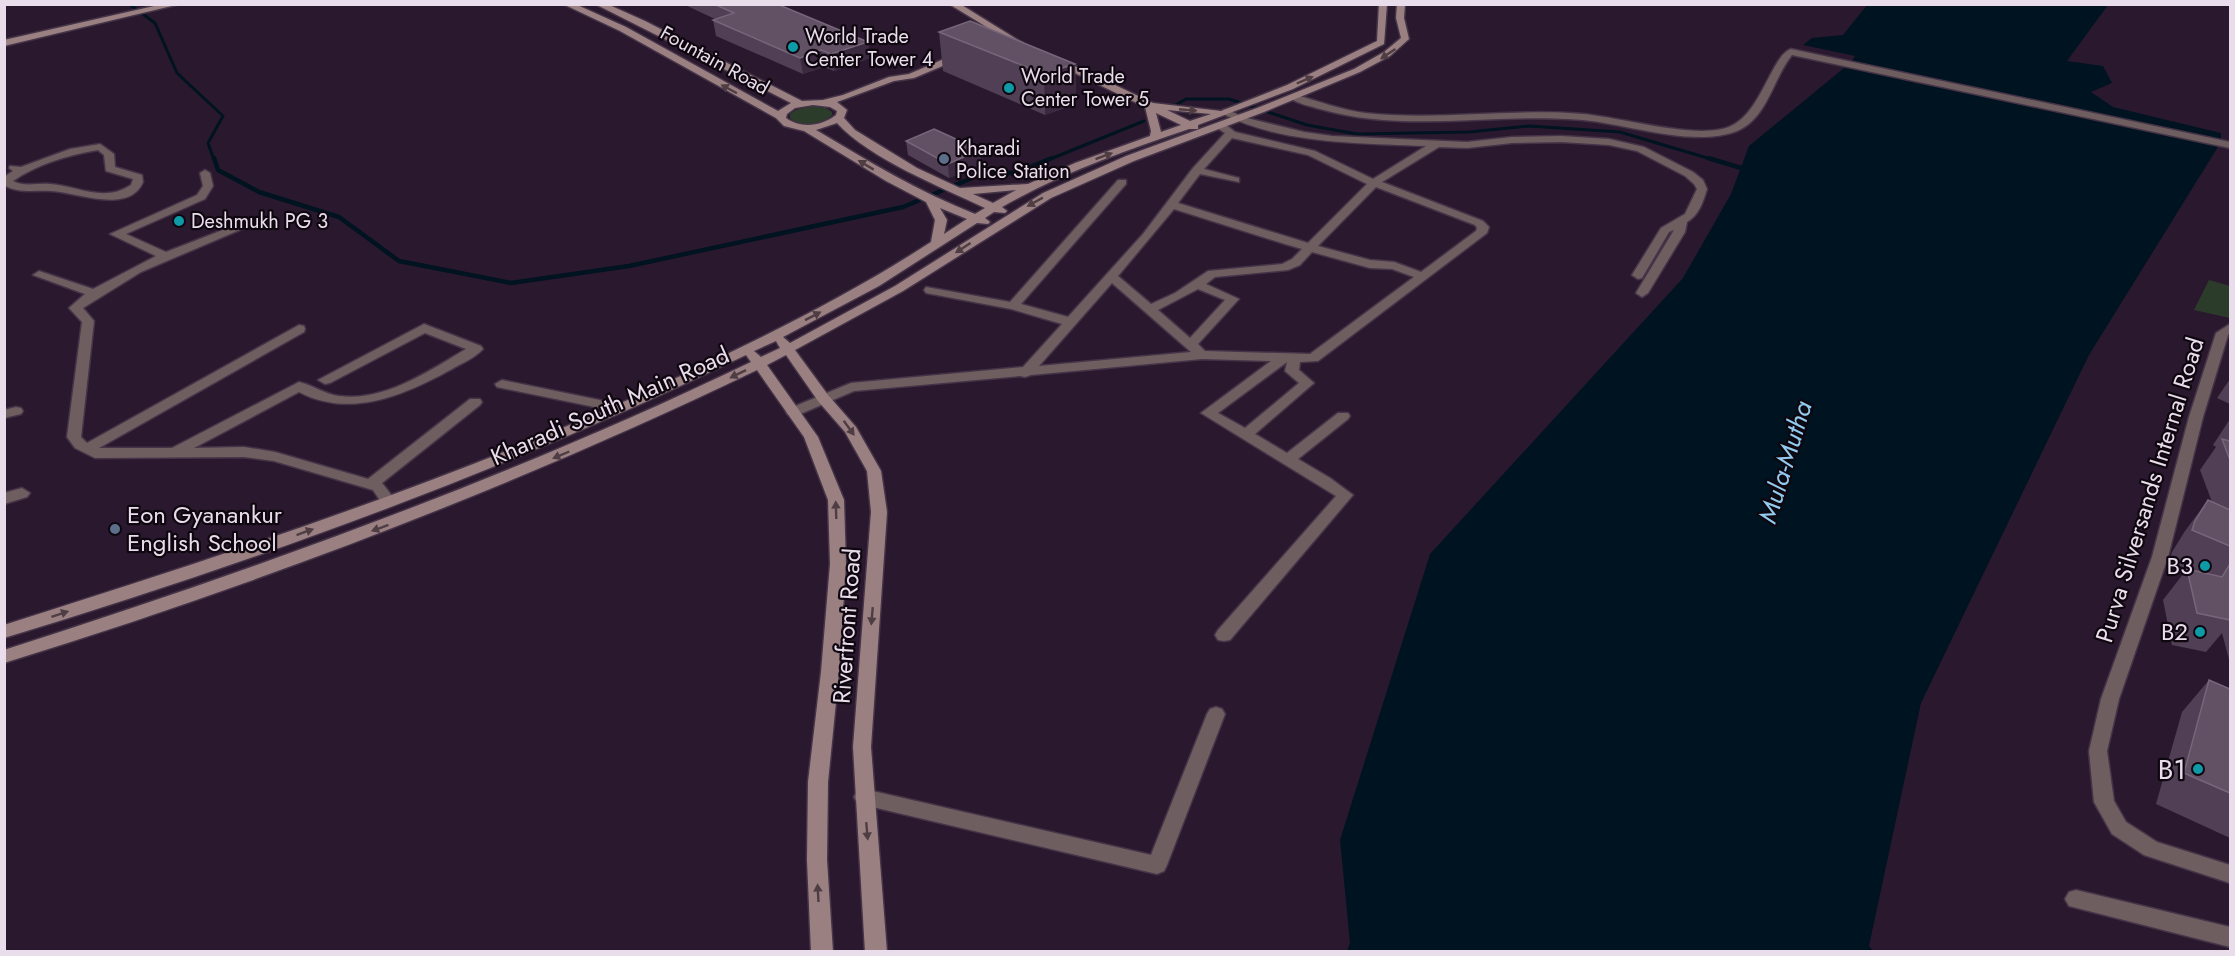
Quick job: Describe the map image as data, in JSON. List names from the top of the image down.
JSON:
{
  "streets": {
    "street": [
      "Fountain Road",
      "Kharadi South Main Road",
      "Purva Silversands Internal Road",
      "Riverfront Road"
    ]
  },
  "crossings": [
    ["Fountain Road", "Kharadi South Main Road"],
    ["Kharadi South Main Road", "Riverfront Road"]
  ],
  "water": ["Mula-Mutha"],
  "places": [
    "World Trade Center Tower 4",
    "World Trade Center Tower 5",
    "Kharadi Police Station",
    "Deshmukh PG 3",
    "Eon Gyanankur English School",
    "B3",
    "B2",
    "B1"
  ]
}
